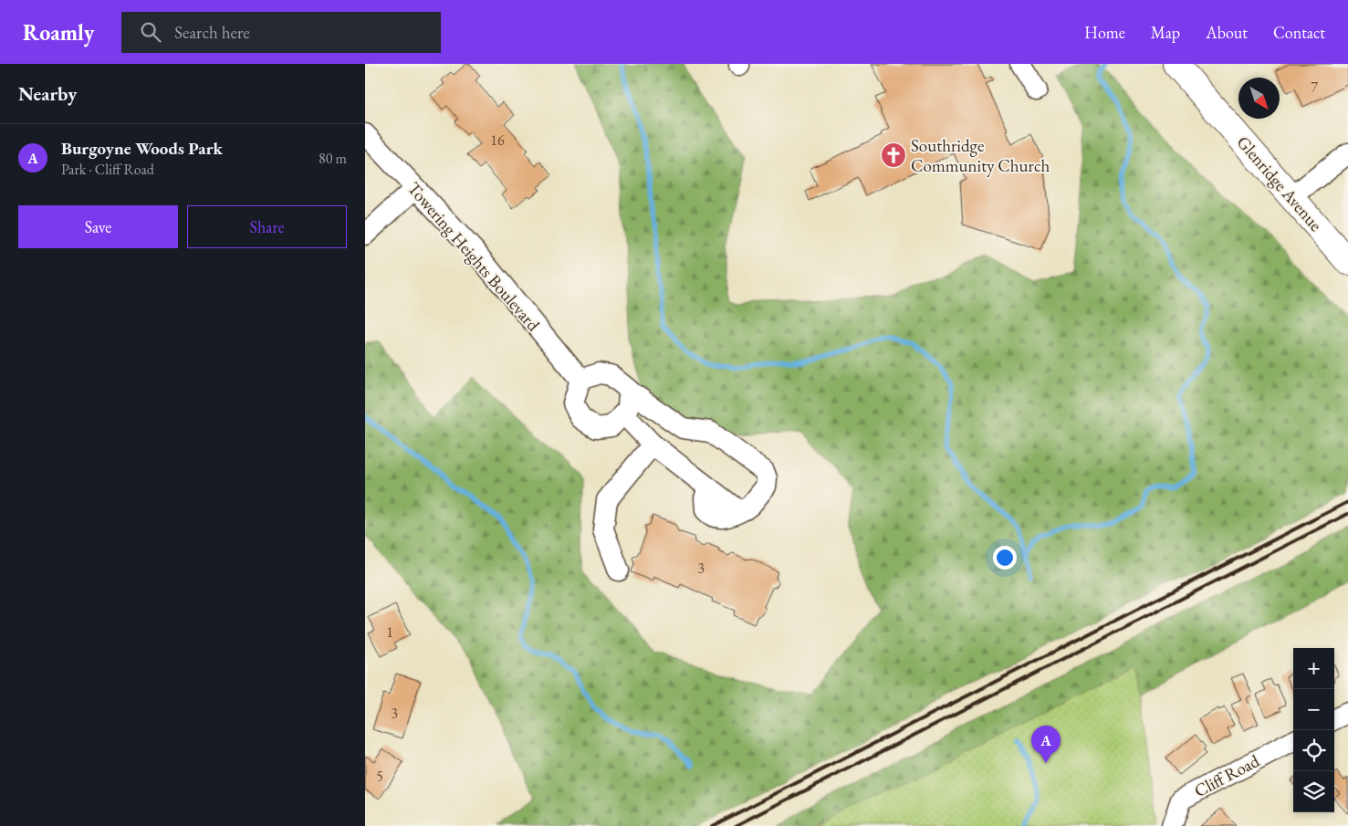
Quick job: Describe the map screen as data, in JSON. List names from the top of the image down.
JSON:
{
  "streets": {
    "main road": ["Glenridge Avenue"],
    "street": ["Towering Heights Boulevard", "Cliff Road"]
  },
  "places": {
    "church": ["Southridge Community Church"]
  },
  "house_numbers": [
    "7",
    "16",
    "3",
    "1",
    "3",
    "5"
  ],
  "north": "bottom right",
  "page": {
    "header": "Roamly",
    "search": "Search here",
    "nav": [
      "Home",
      "Map",
      "About",
      "Contact"
    ],
    "heading": "Nearby",
    "list": [
      {
        "mark": "A",
        "name": "Burgoyne Woods Park",
        "note": "Park · Cliff Road",
        "value": "80 m"
      }
    ],
    "buttons": ["Save", "Share"],
    "map_buttons": ["+", "−"],
    "pins": "A"
  }
}
